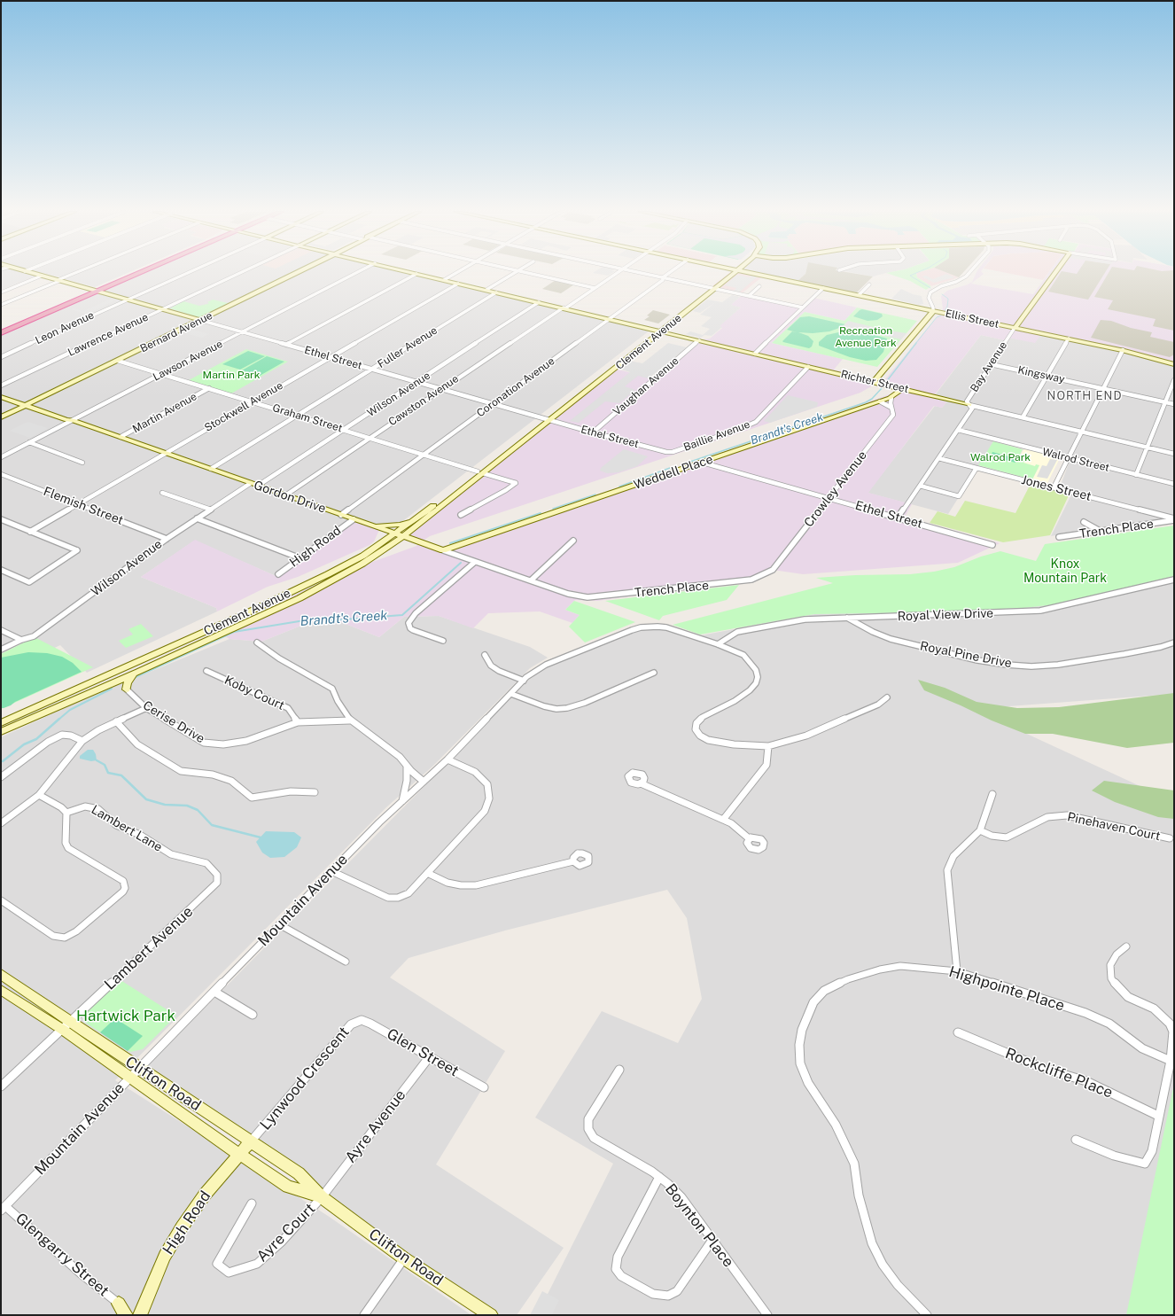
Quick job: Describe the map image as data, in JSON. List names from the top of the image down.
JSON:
{
  "streets": {
    "street": [
      "Ellis Street",
      "Leon Avenue",
      "Bernard Avenue",
      "Lawrence Avenue",
      "Clement Avenue",
      "Fuller Avenue",
      "Ethel Street",
      "Lawson Avenue",
      "Bay Avenue",
      "Kingsway",
      "Richter Street",
      "Vaughan Avenue",
      "Coronation Avenue",
      "Wilson Avenue",
      "Cawston Avenue",
      "Stockwell Avenue",
      "Martin Avenue",
      "Graham Street",
      "Baillie Avenue",
      "Walrod Street",
      "Weddell Place",
      "Jones Street",
      "Crowley Avenue",
      "Gordon Drive",
      "Flemish Street",
      "Trench Place",
      "High Road",
      "Royal View Drive",
      "Royal Pine Drive",
      "Koby Court",
      "Cerise Drive",
      "Pinehaven Court",
      "Lambert Lane",
      "Mountain Avenue",
      "Lambert Avenue",
      "Highpointe Place",
      "Glen Street",
      "Rockcliffe Place",
      "Lynwood Crescent",
      "Clifton Road",
      "Ayre Avenue",
      "Boynton Place",
      "Ayre Court",
      "Glengarry Street"
    ]
  },
  "crossings": [
    ["Ellis Street", "Bay Avenue"],
    ["Leon Avenue", "Ethel Street"],
    ["Bernard Avenue", "Ethel Street"],
    ["Bernard Avenue", "Graham Street"],
    ["Bernard Avenue", "Gordon Drive"],
    ["Lawrence Avenue", "Ethel Street"],
    ["Clement Avenue", "Ethel Street"],
    ["Clement Avenue", "Richter Street"],
    ["Clement Avenue", "Graham Street"],
    ["Clement Avenue", "Gordon Drive"],
    ["Fuller Avenue", "Ethel Street"],
    ["Fuller Avenue", "Richter Street"],
    ["Fuller Avenue", "Graham Street"],
    ["Fuller Avenue", "Gordon Drive"],
    ["Ethel Street", "Lawson Avenue"],
    ["Ethel Street", "Bay Avenue"],
    ["Ethel Street", "Vaughan Avenue"],
    ["Ethel Street", "Coronation Avenue"],
    ["Ethel Street", "Wilson Avenue"],
    ["Ethel Street", "Cawston Avenue"],
    ["Ethel Street", "Stockwell Avenue"],
    ["Ethel Street", "Baillie Avenue"],
    ["Ethel Street", "Weddell Place"],
    ["Ethel Street", "Crowley Avenue"],
    ["Lawson Avenue", "Graham Street"],
    ["Lawson Avenue", "Gordon Drive"],
    ["Bay Avenue", "Kingsway"],
    ["Bay Avenue", "Richter Street"],
    ["Bay Avenue", "Walrod Street"],
    ["Bay Avenue", "Jones Street"],
    ["Richter Street", "Vaughan Avenue"],
    ["Richter Street", "Coronation Avenue"],
    ["Richter Street", "Wilson Avenue"],
    ["Richter Street", "Cawston Avenue"],
    ["Richter Street", "Stockwell Avenue"],
    ["Richter Street", "Baillie Avenue"],
    ["Richter Street", "Weddell Place"],
    ["Coronation Avenue", "Graham Street"],
    ["Coronation Avenue", "Gordon Drive"],
    ["Wilson Avenue", "Graham Street"],
    ["Wilson Avenue", "Gordon Drive"],
    ["Wilson Avenue", "Flemish Street"],
    ["Cawston Avenue", "Graham Street"],
    ["Cawston Avenue", "Gordon Drive"],
    ["Stockwell Avenue", "Graham Street"],
    ["Stockwell Avenue", "Gordon Drive"],
    ["Stockwell Avenue", "Flemish Street"],
    ["Martin Avenue", "Graham Street"],
    ["Martin Avenue", "Gordon Drive"],
    ["Weddell Place", "Crowley Avenue"],
    ["Weddell Place", "Gordon Drive"],
    ["Jones Street", "Trench Place"],
    ["Crowley Avenue", "Trench Place"],
    ["Gordon Drive", "Trench Place"],
    ["Gordon Drive", "High Road"],
    ["High Road", "Lynwood Crescent"],
    ["High Road", "Clifton Road"],
    ["Royal View Drive", "Royal Pine Drive"],
    ["Royal View Drive", "Mountain Avenue"],
    ["Koby Court", "Cerise Drive"],
    ["Lambert Lane", "Lambert Avenue"],
    ["Mountain Avenue", "Clifton Road"],
    ["Mountain Avenue", "Glengarry Street"],
    ["Lambert Avenue", "Clifton Road"],
    ["Glen Street", "Lynwood Crescent"],
    ["Glen Street", "Ayre Avenue"],
    ["Lynwood Crescent", "Clifton Road"],
    ["Clifton Road", "Ayre Avenue"],
    ["Clifton Road", "Ayre Court"],
    ["Ayre Avenue", "Ayre Court"]
  ],
  "districts": ["NORTH END"],
  "water": ["Brandt's Creek"],
  "parks": [
    "Recreation Avenue Park",
    "Martin Park",
    "Walrod Park",
    "Knox Mountain Park",
    "Hartwick Park"
  ]
}
